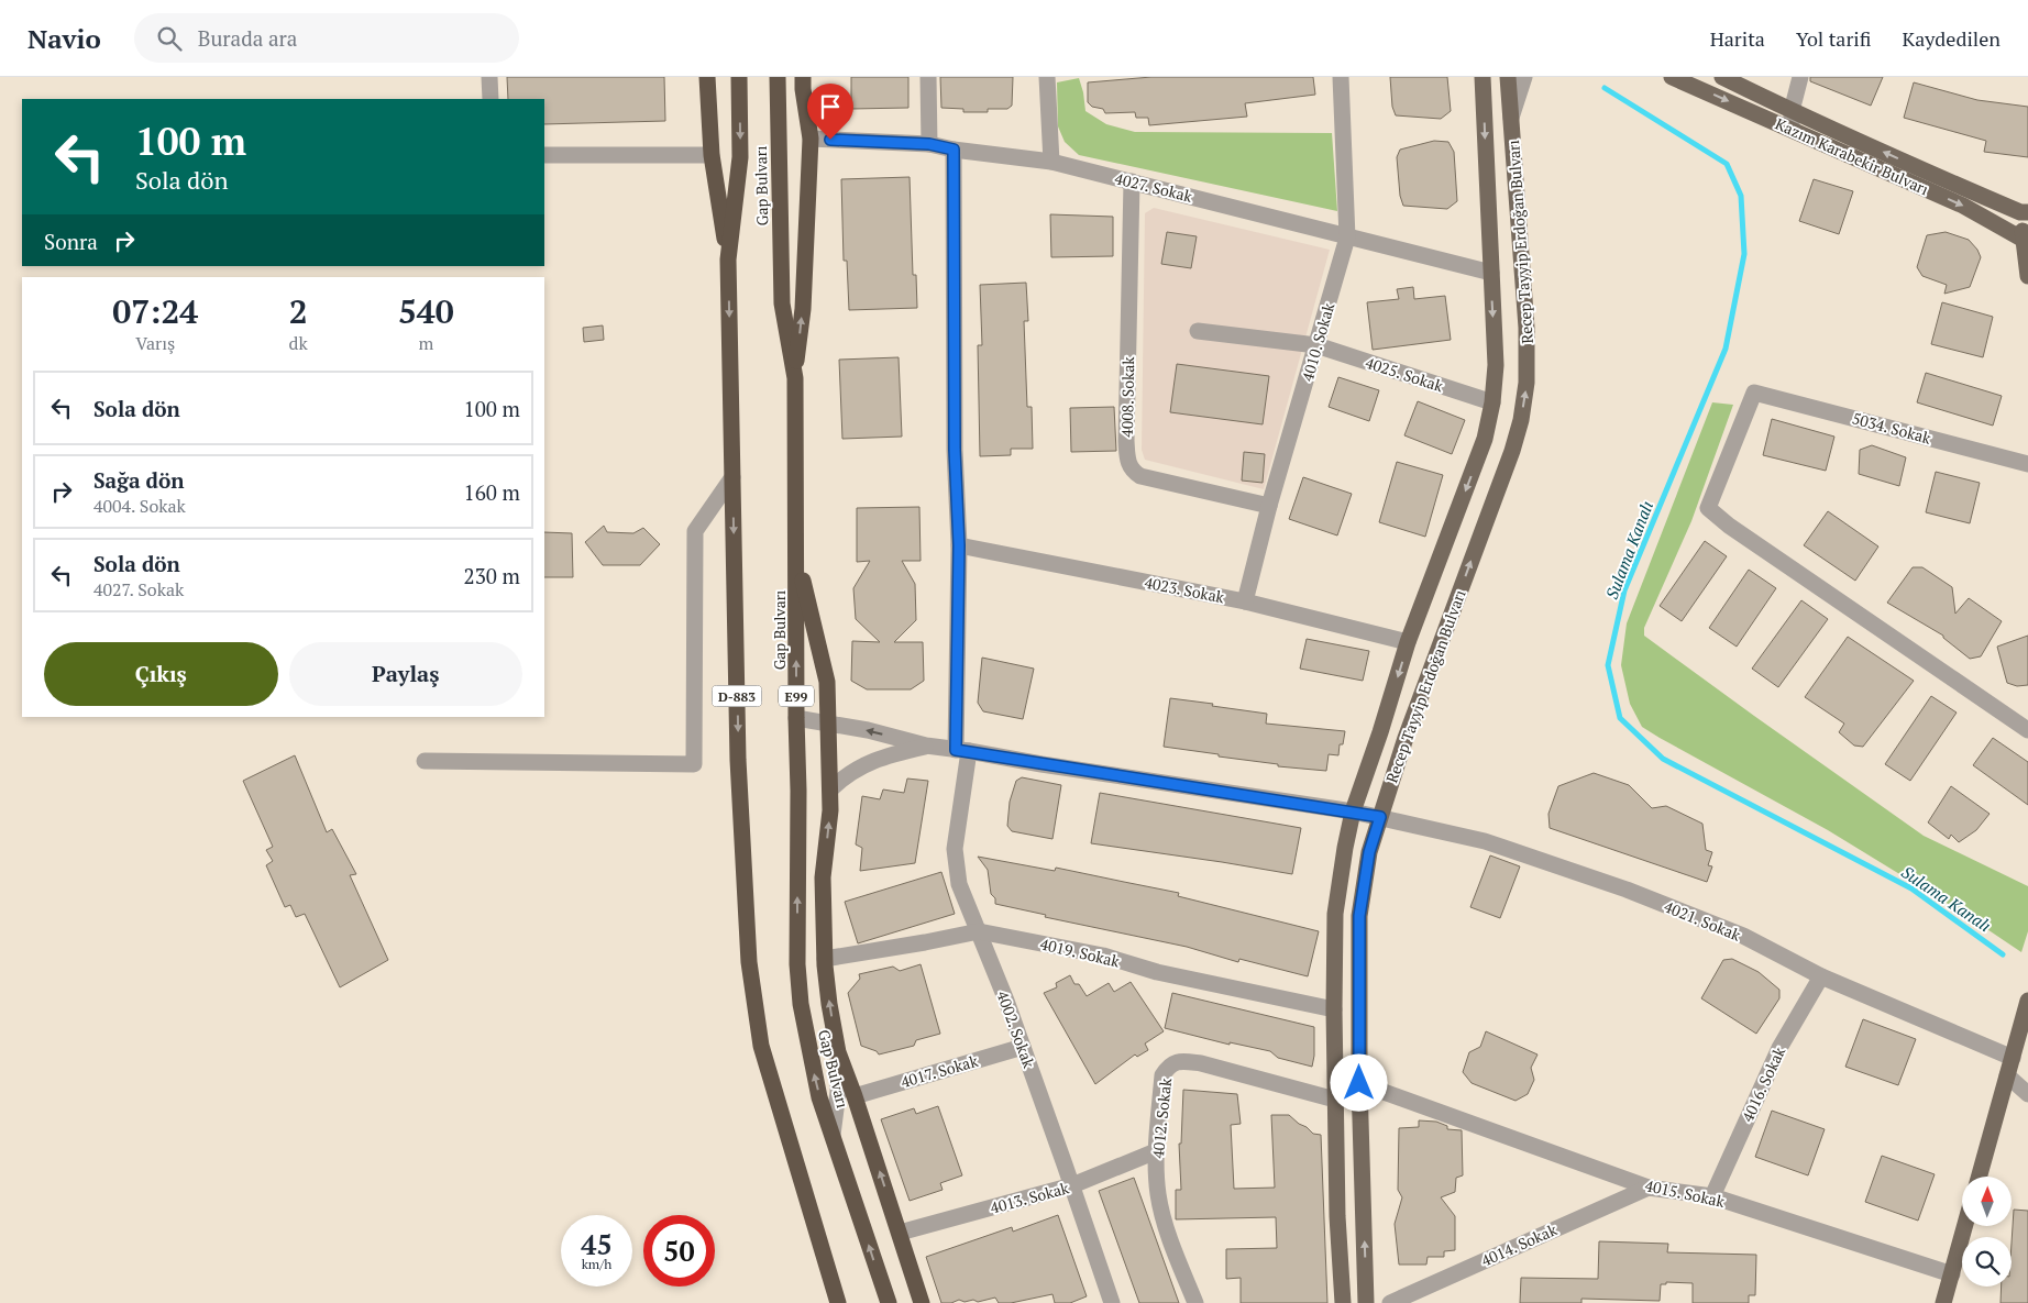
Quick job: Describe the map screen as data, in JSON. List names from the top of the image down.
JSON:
{
  "streets": {
    "highway": ["Gap Bulvarı", "D-883", "E99"],
    "main road": ["Kazım Karabekir Bulvarı", "Recep Tayyip Erdoğan Bulvarı"],
    "street": [
      "4027. Sokak",
      "4010. Sokak",
      "4025. Sokak",
      "4008. Sokak",
      "5034. Sokak",
      "4023. Sokak",
      "4021. Sokak",
      "4019. Sokak",
      "4002. Sokak",
      "4017. Sokak",
      "4016. Sokak",
      "4012. Sokak",
      "4015. Sokak",
      "4013. Sokak",
      "4014. Sokak"
    ]
  },
  "crossings": [
    ["Gap Bulvarı", "4021. Sokak"],
    ["4027. Sokak", "Recep Tayyip Erdoğan Bulvarı"],
    ["4027. Sokak", "4010. Sokak"],
    ["4027. Sokak", "4008. Sokak"],
    ["4027. Sokak", "4002. Sokak"],
    ["Recep Tayyip Erdoğan Bulvarı", "4025. Sokak"],
    ["Recep Tayyip Erdoğan Bulvarı", "4023. Sokak"],
    ["Recep Tayyip Erdoğan Bulvarı", "4021. Sokak"],
    ["Recep Tayyip Erdoğan Bulvarı", "4019. Sokak"],
    ["Recep Tayyip Erdoğan Bulvarı", "4012. Sokak"],
    ["Recep Tayyip Erdoğan Bulvarı", "4015. Sokak"],
    ["4010. Sokak", "4025. Sokak"],
    ["4010. Sokak", "4008. Sokak"],
    ["4010. Sokak", "4023. Sokak"],
    ["4023. Sokak", "4002. Sokak"],
    ["4021. Sokak", "4002. Sokak"],
    ["4021. Sokak", "4016. Sokak"],
    ["4019. Sokak", "4002. Sokak"],
    ["4002. Sokak", "4017. Sokak"],
    ["4002. Sokak", "4013. Sokak"],
    ["4016. Sokak", "4015. Sokak"],
    ["4012. Sokak", "4013. Sokak"],
    ["4015. Sokak", "4014. Sokak"]
  ],
  "water": ["Sulama Kanalı"],
  "north": "top",
  "page": {
    "header": "Navio",
    "search": "Burada ara",
    "nav": ["Harita", "Yol tarifi", "Kaydedilen"],
    "turn": ["100 m", "Sola dön"],
    "then": "Sonra",
    "eta": [
      "07:24",
      "Varış",
      "2",
      "dk",
      "540",
      "m"
    ],
    "list": [
      {
        "name": "Sola dön",
        "value": "100 m"
      },
      {
        "name": "Sağa dön",
        "note": "4004. Sokak",
        "value": "160 m"
      },
      {
        "name": "Sola dön",
        "note": "4027. Sokak",
        "value": "230 m"
      }
    ],
    "buttons": ["Çıkış", "Paylaş"],
    "speed": "45 km/h",
    "limit": "50"
  }
}
